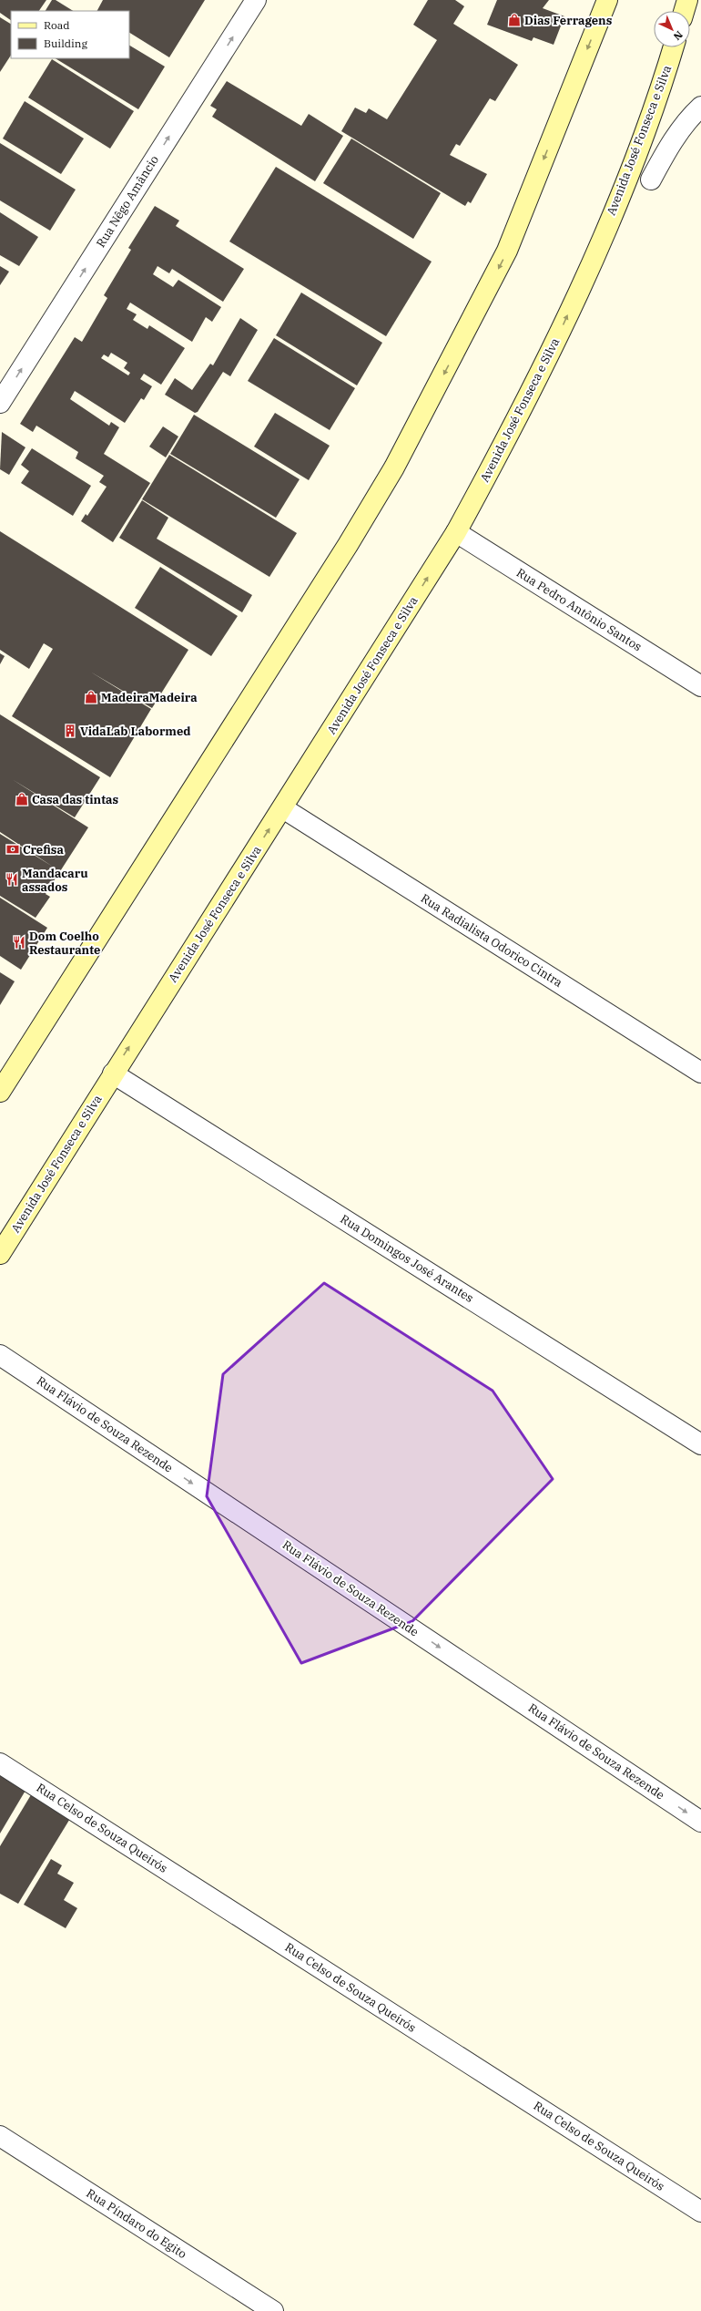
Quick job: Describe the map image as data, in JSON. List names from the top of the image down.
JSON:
{
  "streets": {
    "main road": ["Avenida José Fonseca e Silva"],
    "street": [
      "Rua Nêgo Amâncio",
      "Rua Pedro Antônio Santos",
      "Rua Radialista Odorico Cintra",
      "Rua Domingos José Arantes",
      "Rua Flávio de Souza Rezende",
      "Rua Celso de Souza Queirós",
      "Rua Píndaro do Egito"
    ]
  },
  "crossings": [
    ["Avenida José Fonseca e Silva", "Rua Pedro Antônio Santos"],
    ["Avenida José Fonseca e Silva", "Rua Radialista Odorico Cintra"],
    ["Avenida José Fonseca e Silva", "Rua Domingos José Arantes"]
  ],
  "one_way": ["Rua Nêgo Amâncio", "Rua Flávio de Souza Rezende"],
  "places": {
    "shop": ["Dias Ferragens", "MadeiraMadeira", "Casa das tintas"],
    "building": ["VidaLab Labormed"],
    "bank": ["Crefisa"],
    "restaurant": ["Mandacaru assados", "Dom Coelho Restaurante"]
  },
  "legend": ["Road", "Building"],
  "north": "bottom right"
}
